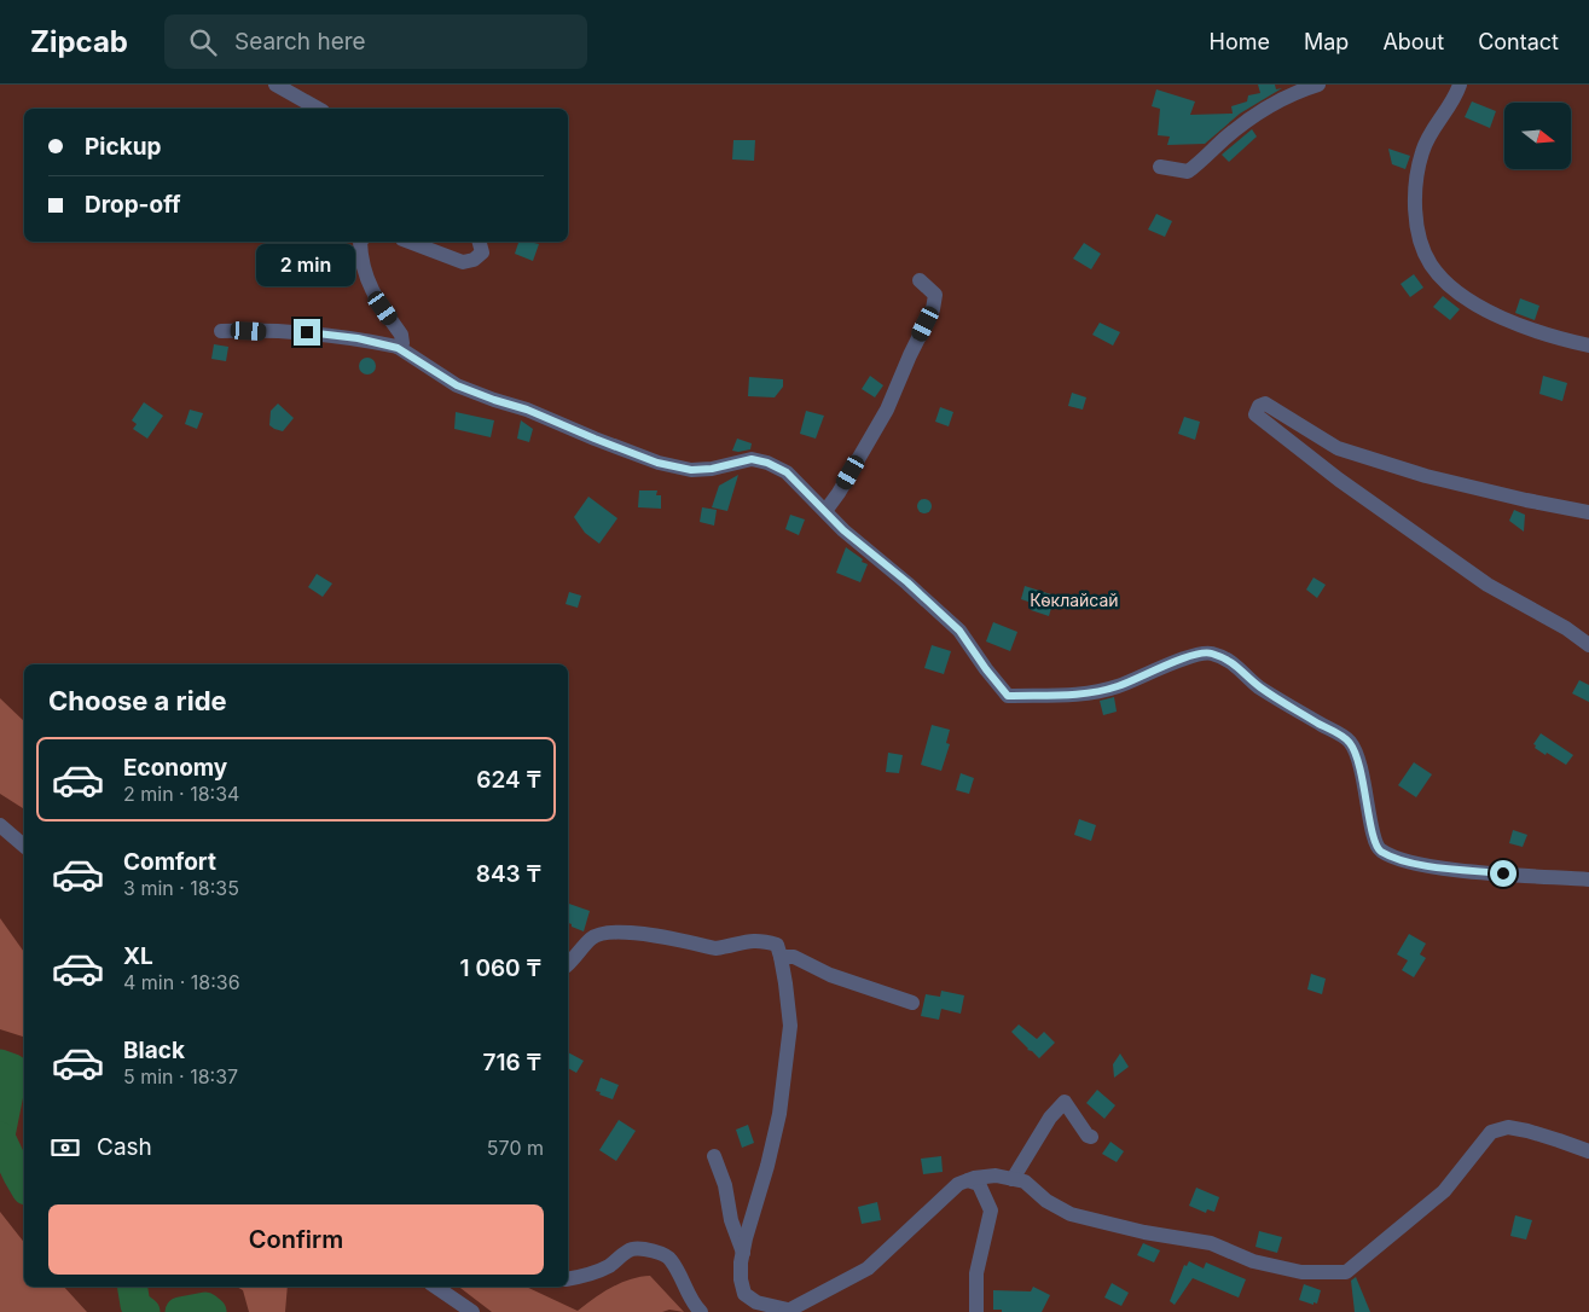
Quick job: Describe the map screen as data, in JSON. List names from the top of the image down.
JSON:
{
  "parks": ["Көклайсай"],
  "north": "right",
  "page": {
    "header": "Zipcab",
    "search": "Search here",
    "nav": [
      "Home",
      "Map",
      "About",
      "Contact"
    ],
    "banner": ["Pickup", "Drop-off"],
    "bubble": "2 min",
    "heading": "Choose a ride",
    "list": [
      {
        "name": "Economy",
        "note": "2 min · 18:34",
        "value": "624 ₸"
      },
      {
        "name": "Comfort",
        "note": "3 min · 18:35",
        "value": "843 ₸"
      },
      {
        "name": "XL",
        "note": "4 min · 18:36",
        "value": "1 060 ₸"
      },
      {
        "name": "Black",
        "note": "5 min · 18:37",
        "value": "716 ₸"
      }
    ],
    "pay": ["Cash", "570 m"],
    "buttons": "Confirm"
  }
}
